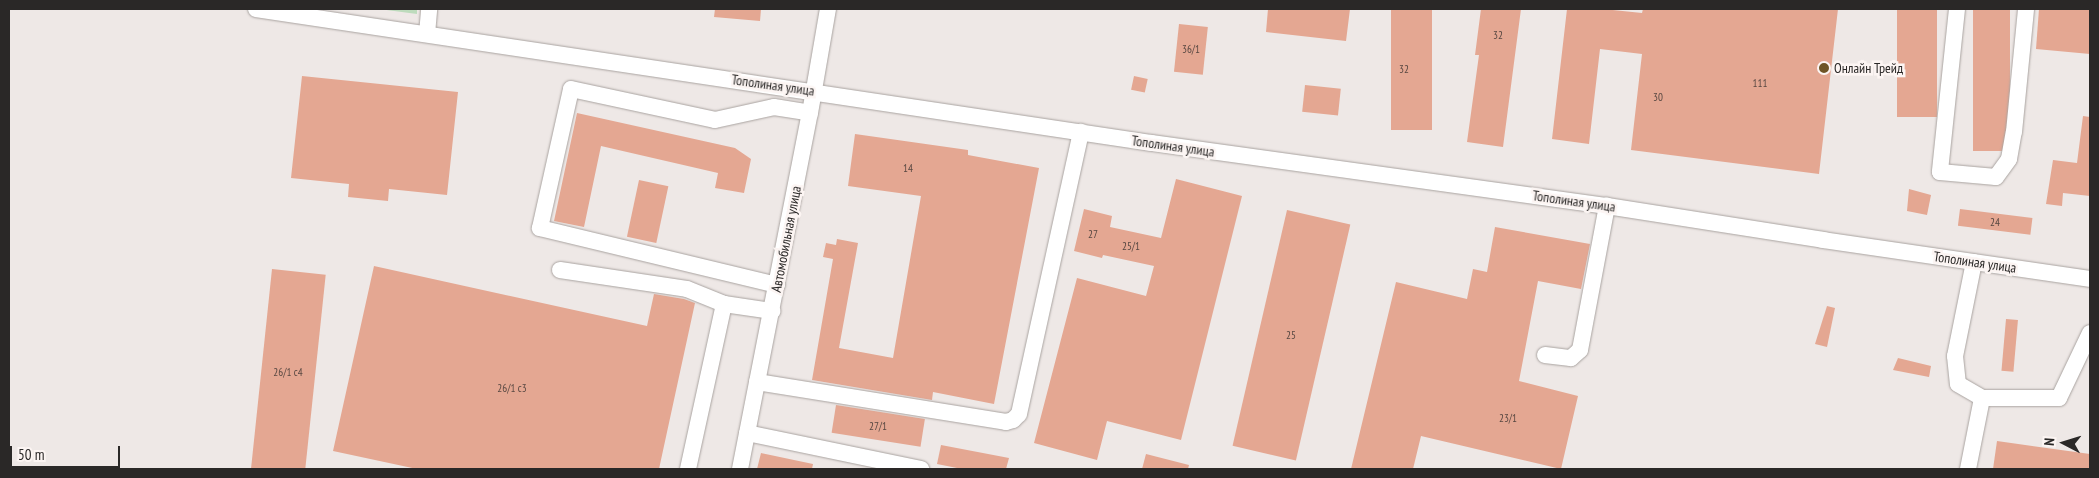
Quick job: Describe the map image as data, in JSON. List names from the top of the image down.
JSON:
{
  "streets": {
    "street": ["Тополиная улица", "Автомобильная улица"]
  },
  "crossings": [
    ["Тополиная улица", "Автомобильная улица"]
  ],
  "places": ["Онлайн Трейд"],
  "house_numbers": [
    "32",
    "36/1",
    "32",
    "111",
    "30",
    "14",
    "24",
    "27",
    "25/1",
    "25",
    "26/1 с4",
    "26/1 с3",
    "23/1",
    "27/1"
  ],
  "scale_bar": "50 m",
  "north": "left"
}
